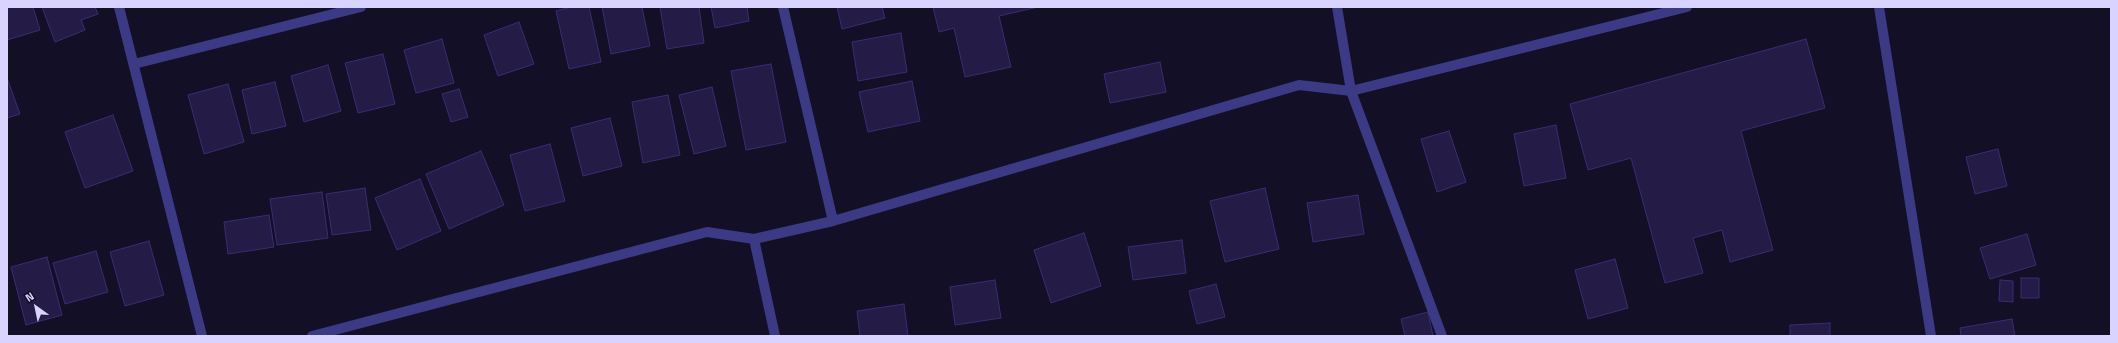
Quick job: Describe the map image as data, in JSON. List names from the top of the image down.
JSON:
{
  "north": "top left"
}
